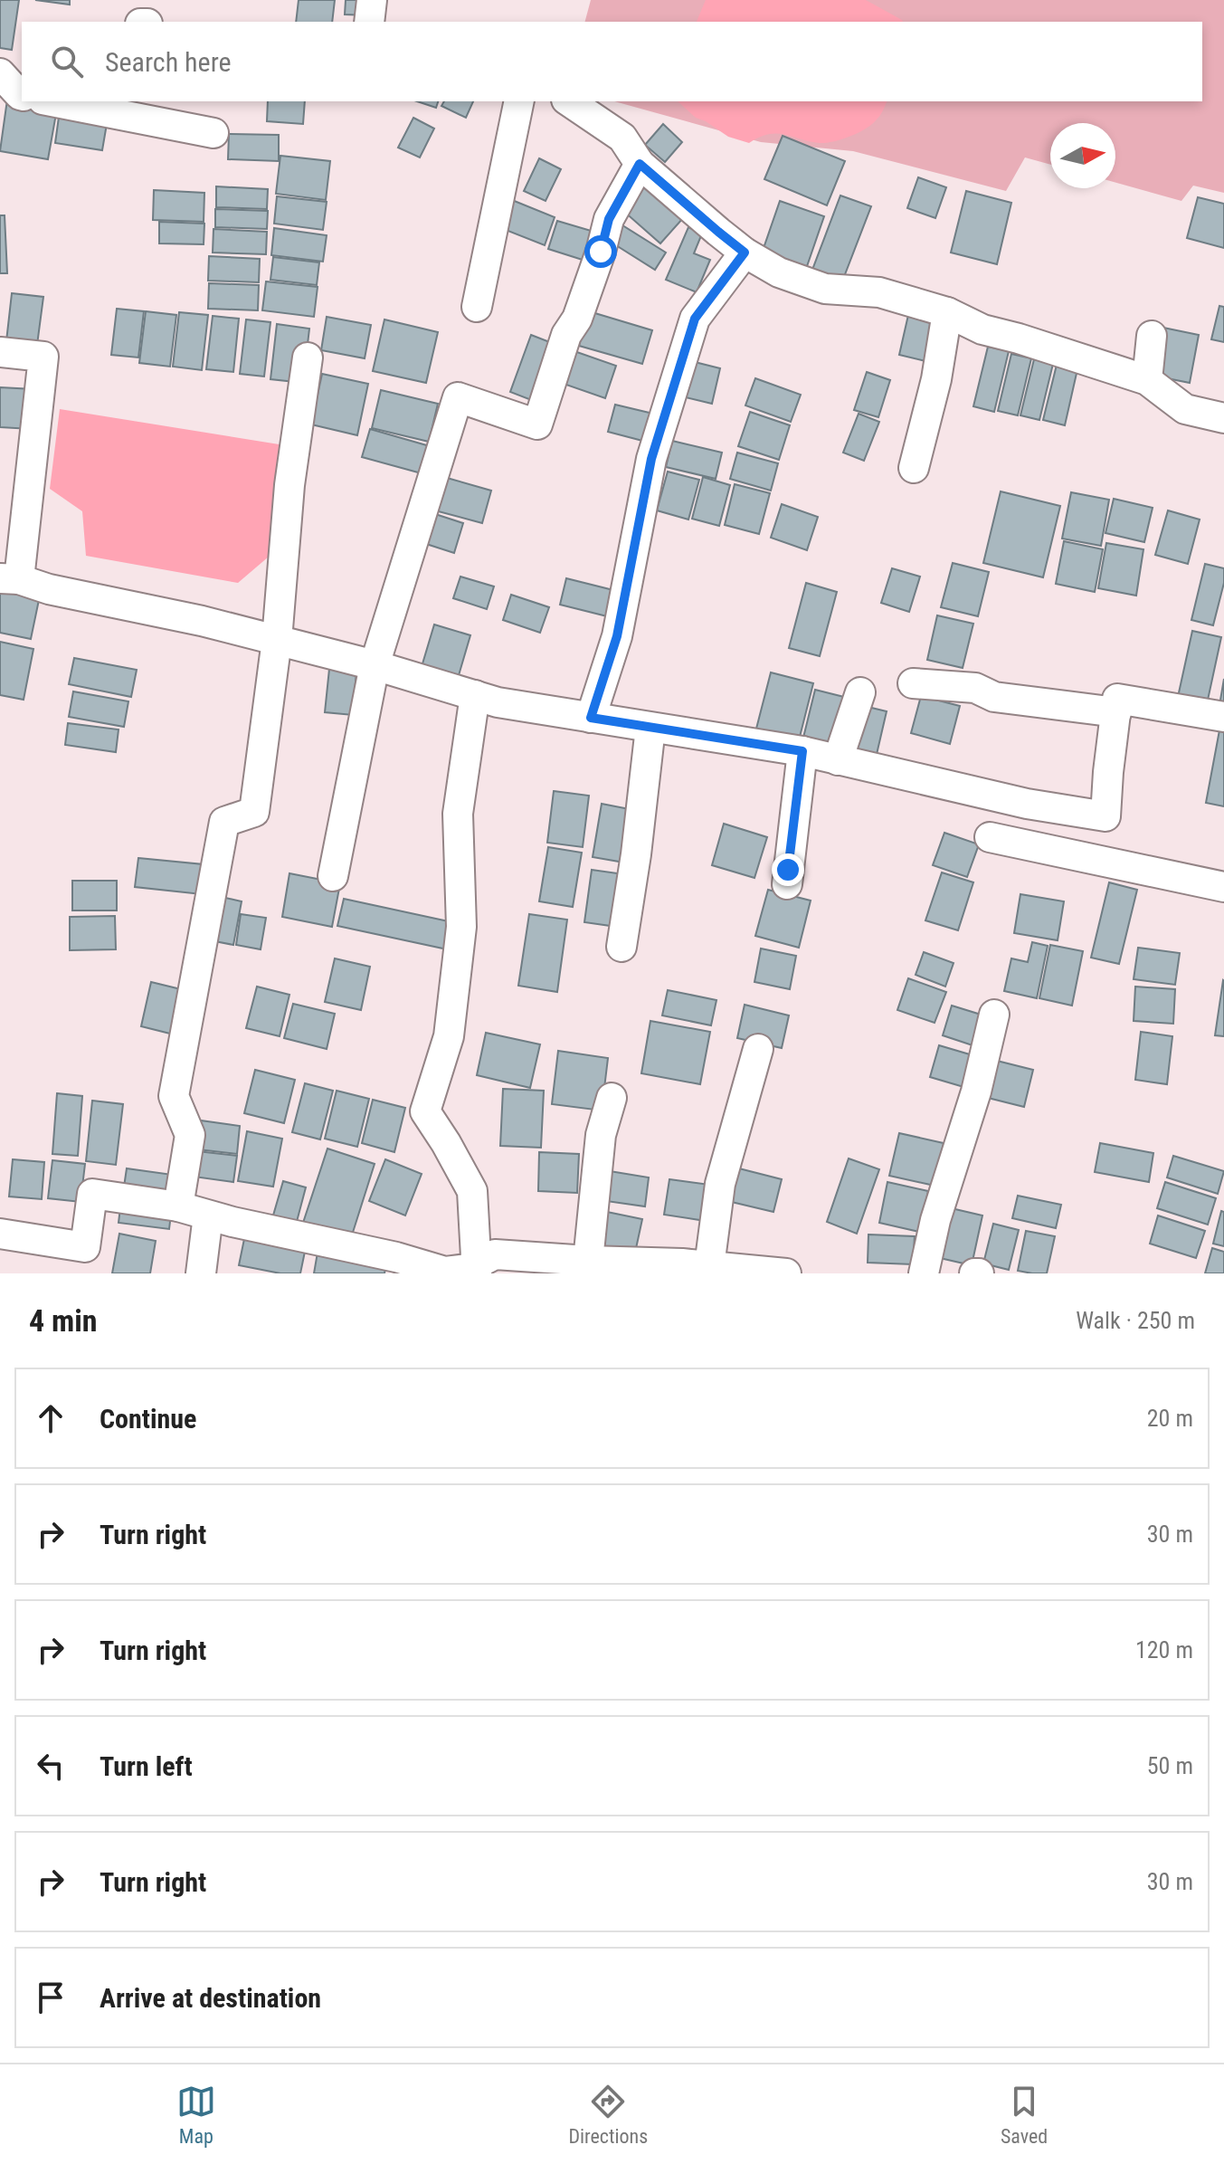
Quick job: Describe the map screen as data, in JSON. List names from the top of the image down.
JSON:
{
  "north": "right",
  "page": {
    "search": "Search here",
    "heading": ["4 min", "Walk · 250 m"],
    "list": [
      ["Continue", "20 m"],
      ["Turn right", "30 m"],
      ["Turn right", "120 m"],
      ["Turn left", "50 m"],
      ["Turn right", "30 m"],
      "Arrive at destination"
    ],
    "nav": ["Map", "Directions", "Saved"]
  }
}
